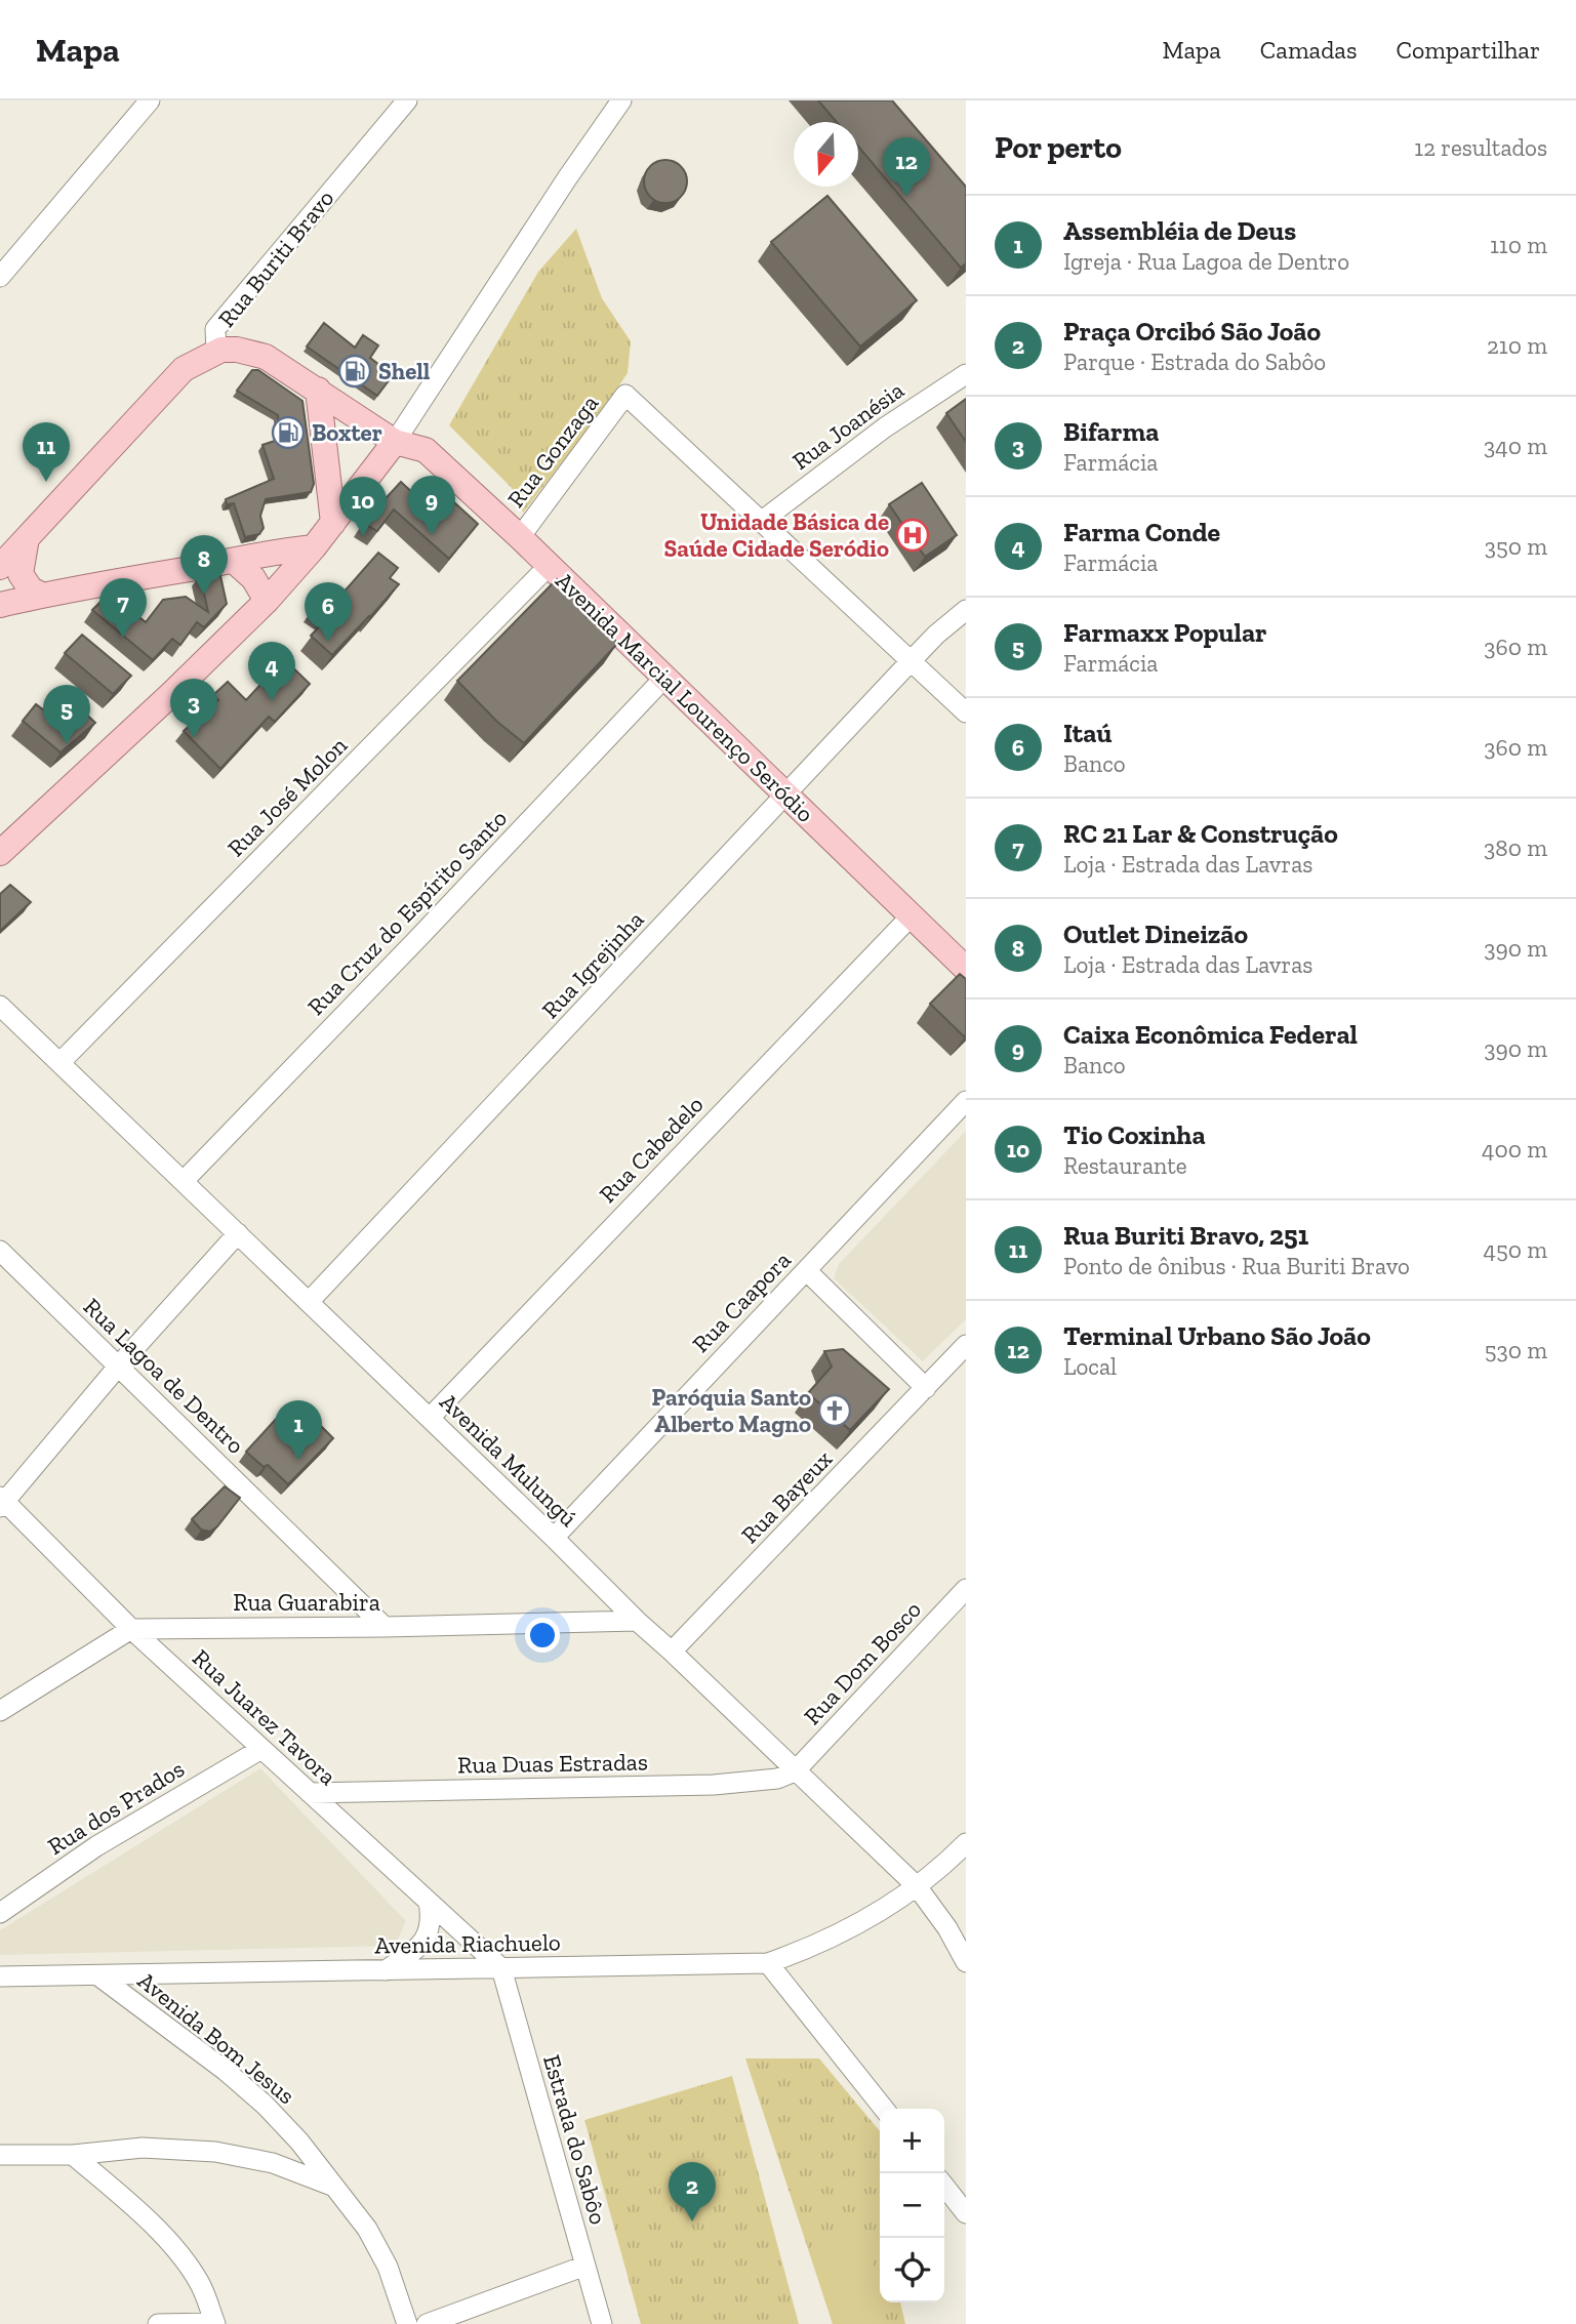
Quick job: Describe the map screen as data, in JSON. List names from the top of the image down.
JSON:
{
  "streets": {
    "main road": ["Rua Buriti Bravo", "Avenida Marcial Lourenço Seródio"],
    "street": [
      "Rua Joanésia",
      "Rua Gonzaga",
      "Rua José Molon",
      "Rua Cruz do Espírito Santo",
      "Rua Igrejinha",
      "Rua Cabedelo",
      "Rua Caapora",
      "Rua Lagoa de Dentro",
      "Avenida Mulungú",
      "Rua Bayeux",
      "Rua Guarabira",
      "Rua Dom Bosco",
      "Rua Juarez Tavora",
      "Rua Duas Estradas",
      "Rua dos Prados",
      "Avenida Riachuelo",
      "Avenida Bom Jesus",
      "Estrada do Sabôo"
    ]
  },
  "crossings": [
    ["Rua Buriti Bravo", "Avenida Marcial Lourenço Seródio"],
    ["Rua Joanésia", "Rua Gonzaga"],
    ["Rua Gonzaga", "Avenida Marcial Lourenço Seródio"],
    ["Avenida Marcial Lourenço Seródio", "Rua José Molon"],
    ["Avenida Marcial Lourenço Seródio", "Rua Cruz do Espírito Santo"],
    ["Avenida Marcial Lourenço Seródio", "Rua Igrejinha"],
    ["Avenida Marcial Lourenço Seródio", "Rua Cabedelo"],
    ["Rua José Molon", "Avenida Mulungú"],
    ["Rua Cruz do Espírito Santo", "Avenida Mulungú"],
    ["Rua Igrejinha", "Avenida Mulungú"],
    ["Rua Cabedelo", "Avenida Mulungú"],
    ["Rua Caapora", "Avenida Mulungú"],
    ["Rua Lagoa de Dentro", "Rua Guarabira"],
    ["Avenida Mulungú", "Rua Bayeux"],
    ["Avenida Mulungú", "Rua Guarabira"],
    ["Avenida Mulungú", "Rua Dom Bosco"],
    ["Avenida Mulungú", "Rua Duas Estradas"],
    ["Avenida Mulungú", "Avenida Riachuelo"],
    ["Rua Guarabira", "Rua Juarez Tavora"],
    ["Rua Dom Bosco", "Rua Duas Estradas"],
    ["Rua Juarez Tavora", "Rua Duas Estradas"],
    ["Rua Juarez Tavora", "Rua dos Prados"],
    ["Rua Juarez Tavora", "Avenida Riachuelo"],
    ["Rua Juarez Tavora", "Estrada do Sabôo"],
    ["Avenida Riachuelo", "Avenida Bom Jesus"],
    ["Avenida Riachuelo", "Estrada do Sabôo"]
  ],
  "places": {
    "fuel station": ["Shell", "Boxter"],
    "hospital": ["Unidade Básica de Saúde Cidade Seródio"],
    "church": ["Paróquia Santo Alberto Magno"]
  },
  "north": "bottom",
  "page": {
    "header": "Mapa",
    "nav": ["Mapa", "Camadas", "Compartilhar"],
    "heading": ["Por perto", "12 resultados"],
    "pins": [
      "12",
      "11",
      "9",
      "10",
      "8",
      "7",
      "6",
      "4",
      "3",
      "5",
      "1",
      "2"
    ],
    "list": [
      {
        "mark": "1",
        "name": "Assembléia de Deus",
        "note": "Igreja · Rua Lagoa de Dentro",
        "value": "110 m"
      },
      {
        "mark": "2",
        "name": "Praça Orcibó São João",
        "note": "Parque · Estrada do Sabôo",
        "value": "210 m"
      },
      {
        "mark": "3",
        "name": "Bifarma",
        "note": "Farmácia",
        "value": "340 m"
      },
      {
        "mark": "4",
        "name": "Farma Conde",
        "note": "Farmácia",
        "value": "350 m"
      },
      {
        "mark": "5",
        "name": "Farmaxx Popular",
        "note": "Farmácia",
        "value": "360 m"
      },
      {
        "mark": "6",
        "name": "Itaú",
        "note": "Banco",
        "value": "360 m"
      },
      {
        "mark": "7",
        "name": "RC 21 Lar & Construção",
        "note": "Loja · Estrada das Lavras",
        "value": "380 m"
      },
      {
        "mark": "8",
        "name": "Outlet Dineizão",
        "note": "Loja · Estrada das Lavras",
        "value": "390 m"
      },
      {
        "mark": "9",
        "name": "Caixa Econômica Federal",
        "note": "Banco",
        "value": "390 m"
      },
      {
        "mark": "10",
        "name": "Tio Coxinha",
        "note": "Restaurante",
        "value": "400 m"
      },
      {
        "mark": "11",
        "name": "Rua Buriti Bravo, 251",
        "note": "Ponto de ônibus · Rua Buriti Bravo",
        "value": "450 m"
      },
      {
        "mark": "12",
        "name": "Terminal Urbano São João",
        "note": "Local",
        "value": "530 m"
      }
    ],
    "map_buttons": ["+", "−"]
  }
}
